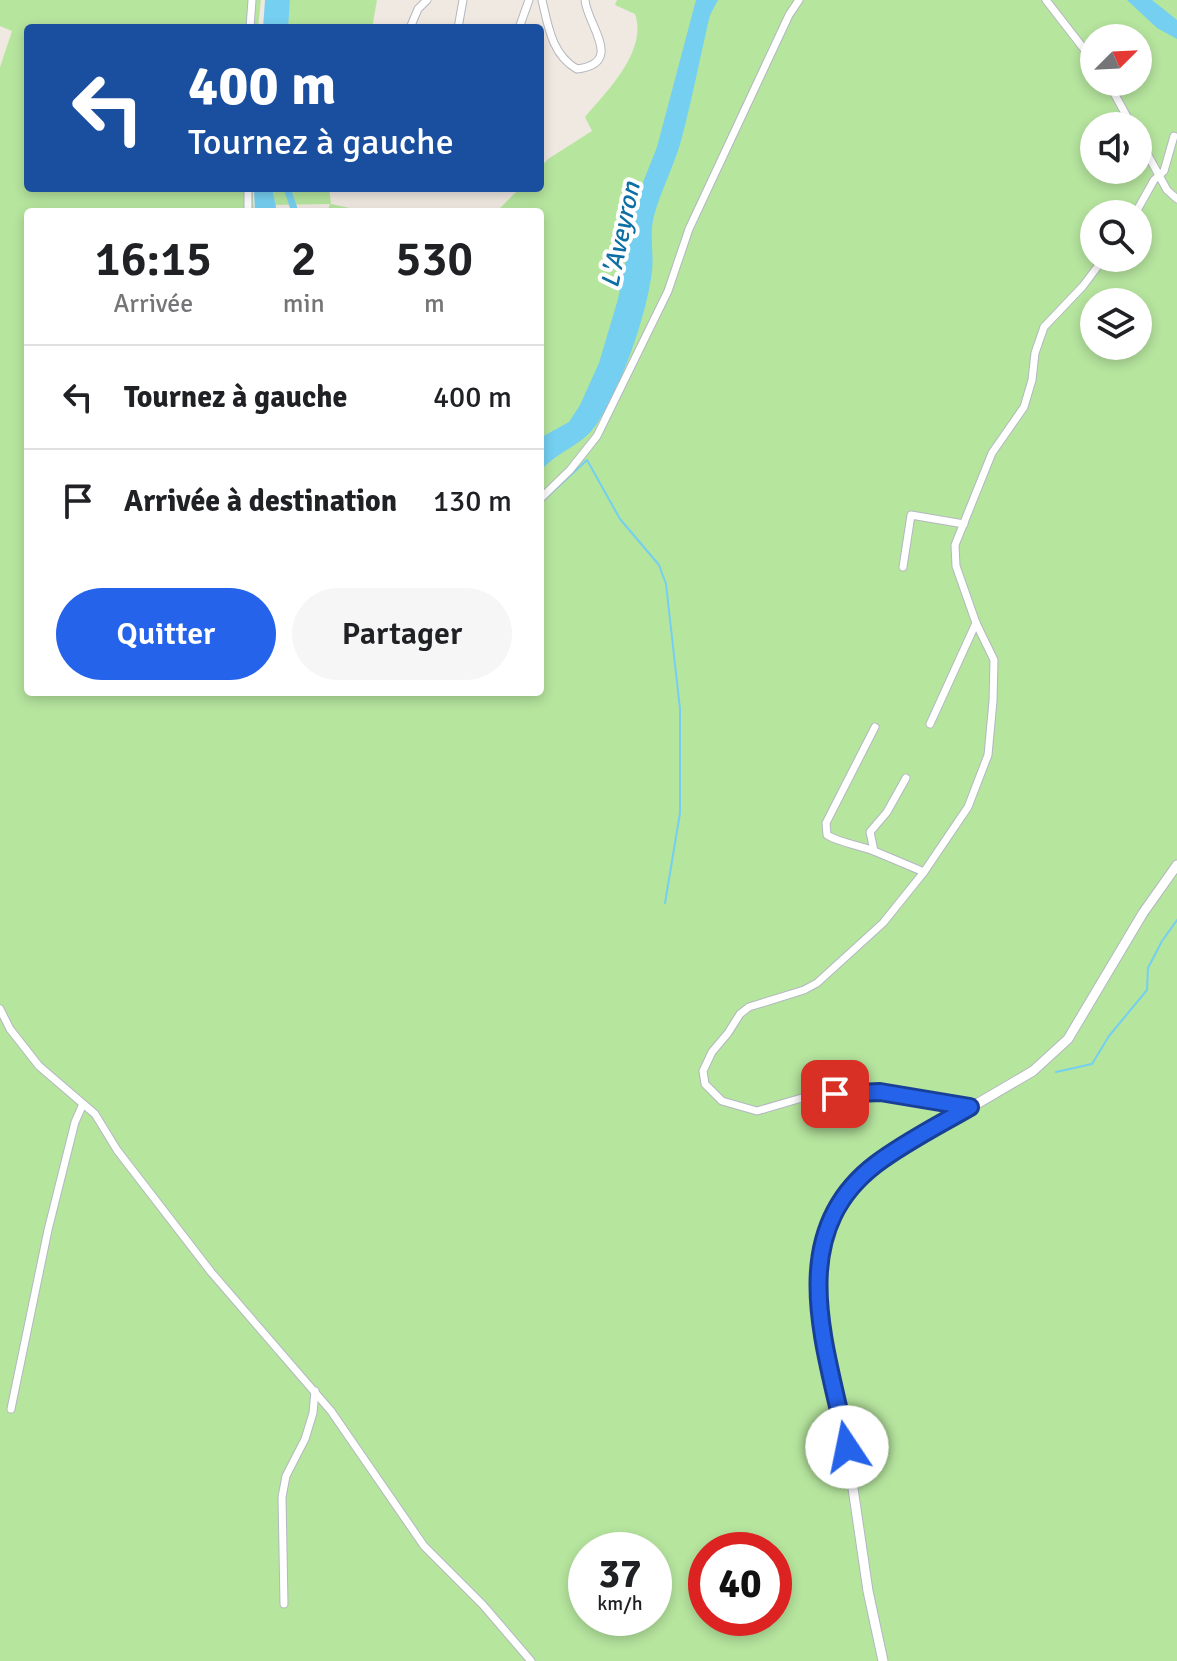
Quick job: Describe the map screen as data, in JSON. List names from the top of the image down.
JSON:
{
  "water": ["L'Aveyron"],
  "north": "top right",
  "page": {
    "turn": ["400 m", "Tournez à gauche"],
    "eta": [
      "16:15",
      "Arrivée",
      "2",
      "min",
      "530",
      "m"
    ],
    "list": [
      {
        "name": "Tournez à gauche",
        "value": "400 m"
      },
      {
        "name": "Arrivée à destination",
        "value": "130 m"
      }
    ],
    "buttons": ["Quitter", "Partager"],
    "speed": "37 km/h",
    "limit": "40"
  }
}
